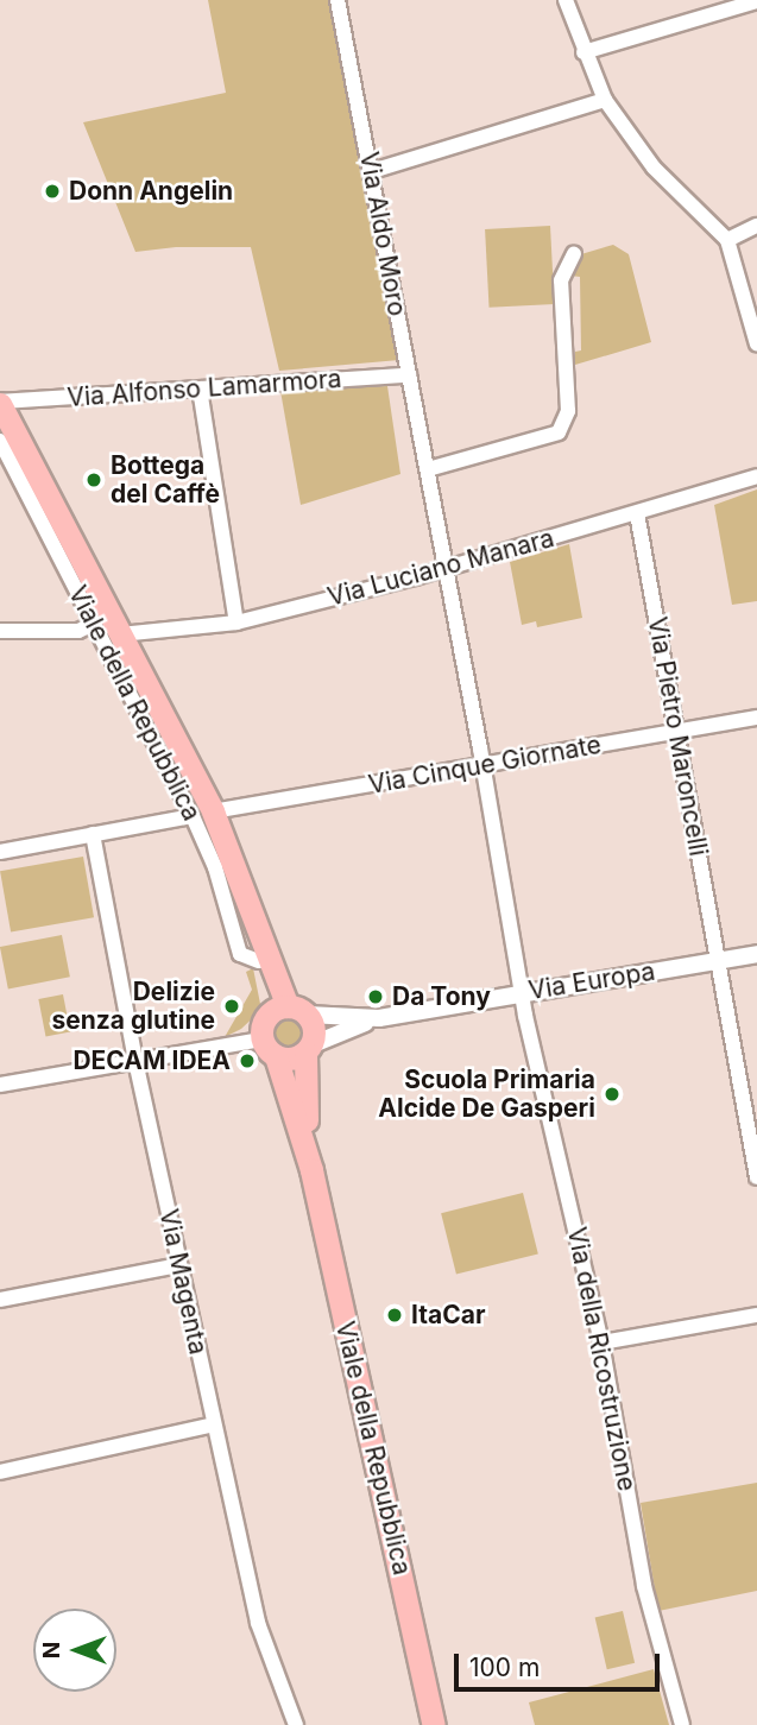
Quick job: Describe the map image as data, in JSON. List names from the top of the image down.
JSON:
{
  "streets": {
    "main road": ["Viale della Repubblica"],
    "street": [
      "Via Aldo Moro",
      "Via Alfonso Lamarmora",
      "Via Luciano Manara",
      "Via Pietro Maroncelli",
      "Via Cinque Giornate",
      "Via Europa",
      "Via Magenta",
      "Via della Ricostruzione"
    ]
  },
  "crossings": [
    ["Via Aldo Moro", "Via Alfonso Lamarmora"],
    ["Via Aldo Moro", "Via Luciano Manara"],
    ["Via Aldo Moro", "Via Cinque Giornate"],
    ["Via Aldo Moro", "Via della Ricostruzione"],
    ["Via Alfonso Lamarmora", "Viale della Repubblica"],
    ["Via Luciano Manara", "Viale della Repubblica"],
    ["Via Luciano Manara", "Via Pietro Maroncelli"],
    ["Viale della Repubblica", "Via Cinque Giornate"],
    ["Viale della Repubblica", "Via Europa"],
    ["Via Pietro Maroncelli", "Via Cinque Giornate"],
    ["Via Pietro Maroncelli", "Via Europa"],
    ["Via Cinque Giornate", "Via Magenta"],
    ["Via Cinque Giornate", "Via della Ricostruzione"],
    ["Via Europa", "Via della Ricostruzione"]
  ],
  "places": [
    "Donn Angelin",
    "Bottega del Caffè",
    "Da Tony",
    "Delizie senza glutine",
    "DECAM IDEA",
    "Scuola Primaria Alcide De Gasperi",
    "ItaCar"
  ],
  "scale_bar": "100 m",
  "north": "left"
}
